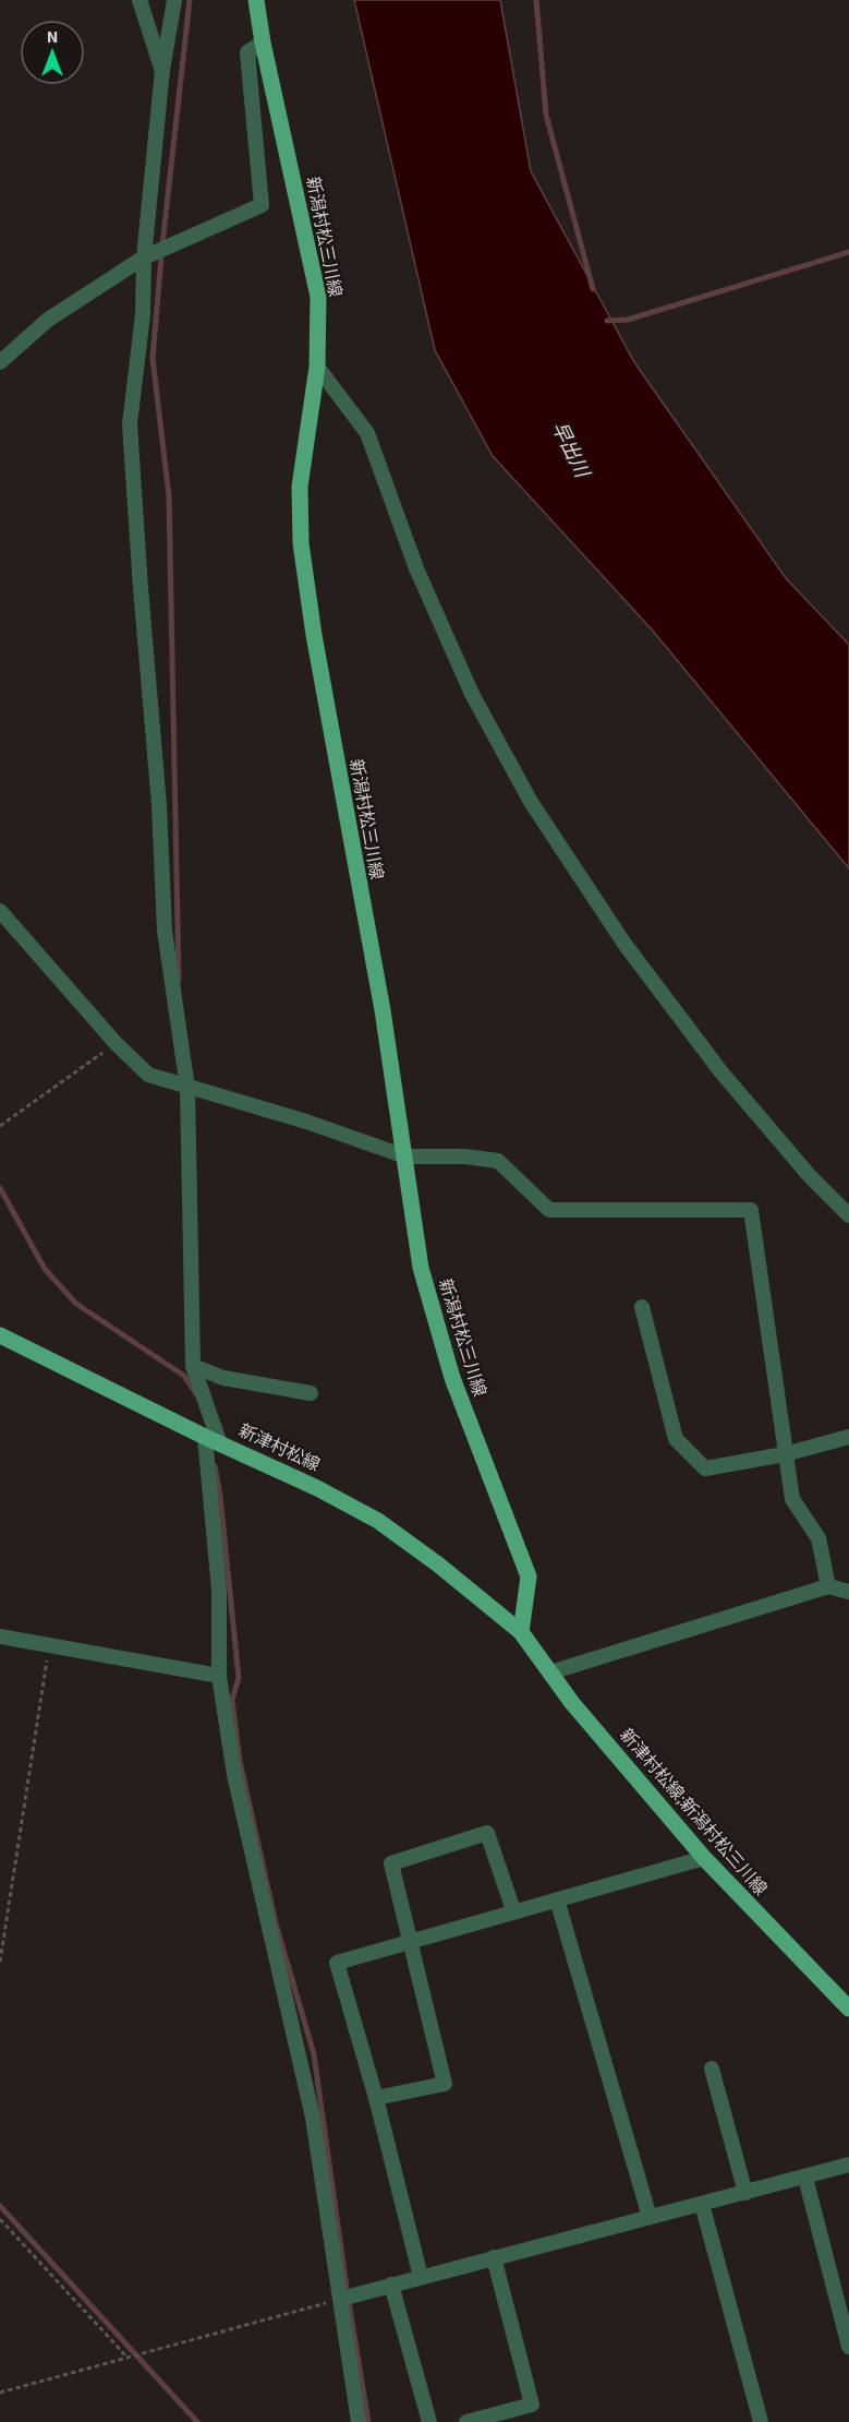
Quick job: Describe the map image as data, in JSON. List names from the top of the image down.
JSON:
{
  "streets": {
    "main road": ["新潟村松三川線", "新津村松線", "新津村松線;新潟村松三川線"]
  },
  "crossings": [
    ["新潟村松三川線", "新津村松線"],
    ["新潟村松三川線", "新津村松線;新潟村松三川線"],
    ["新津村松線", "新津村松線;新潟村松三川線"]
  ],
  "water": ["早出川"],
  "north": "top"
}
